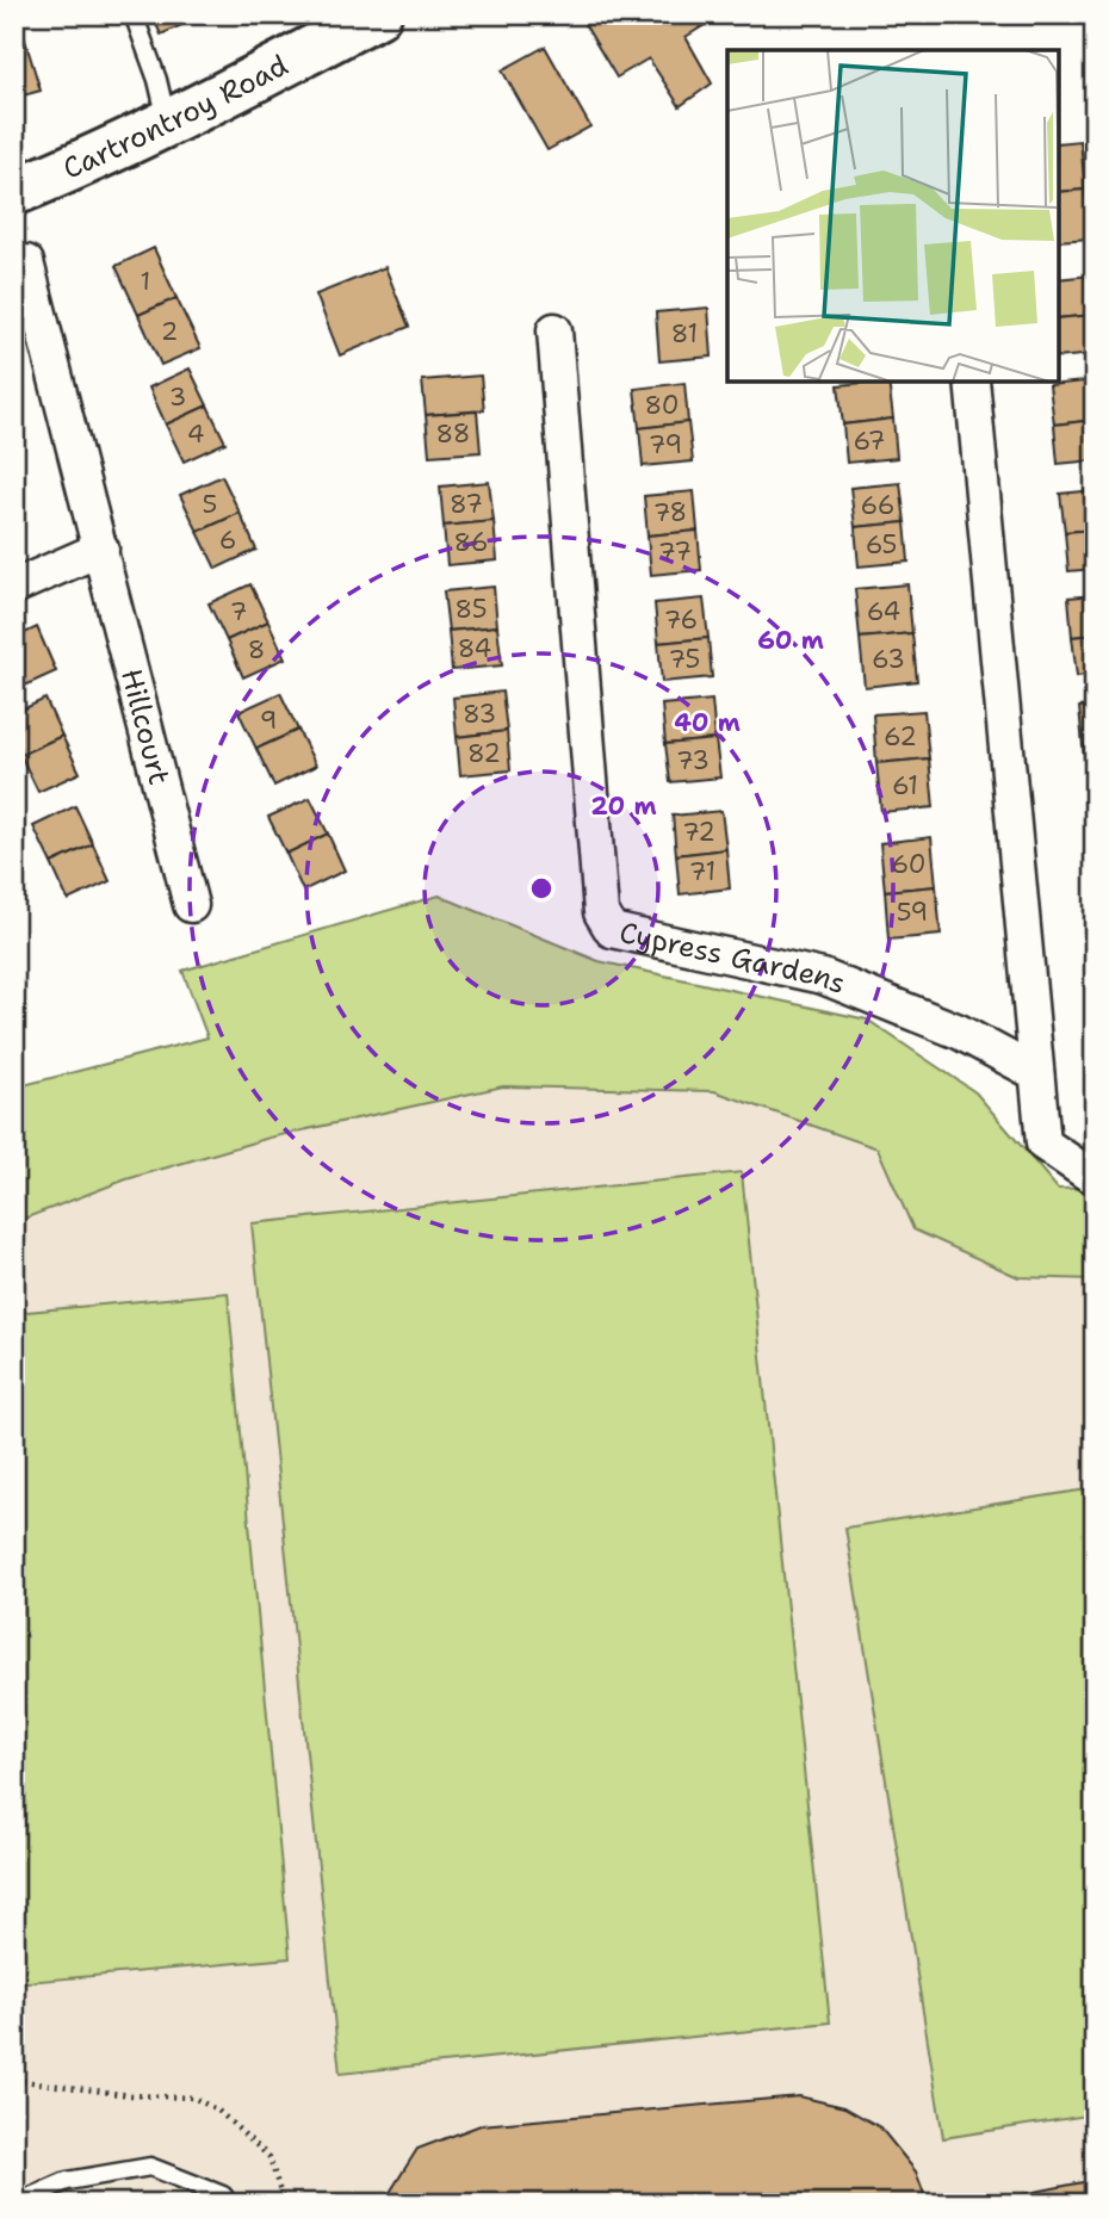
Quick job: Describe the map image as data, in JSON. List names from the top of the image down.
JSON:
{
  "streets": {
    "street": ["Cartrontroy Road", "Hillcourt", "Cypress Gardens"]
  },
  "house_numbers": [
    "1",
    "2",
    "81",
    "3",
    "80",
    "4",
    "88",
    "67",
    "79",
    "5",
    "87",
    "66",
    "78",
    "6",
    "86",
    "65",
    "77",
    "85",
    "7",
    "64",
    "76",
    "84",
    "8",
    "75",
    "63",
    "83",
    "9",
    "62",
    "82",
    "73",
    "61",
    "72",
    "60",
    "71",
    "59"
  ],
  "rings": ["60 m", "40 m", "20 m"]
}
